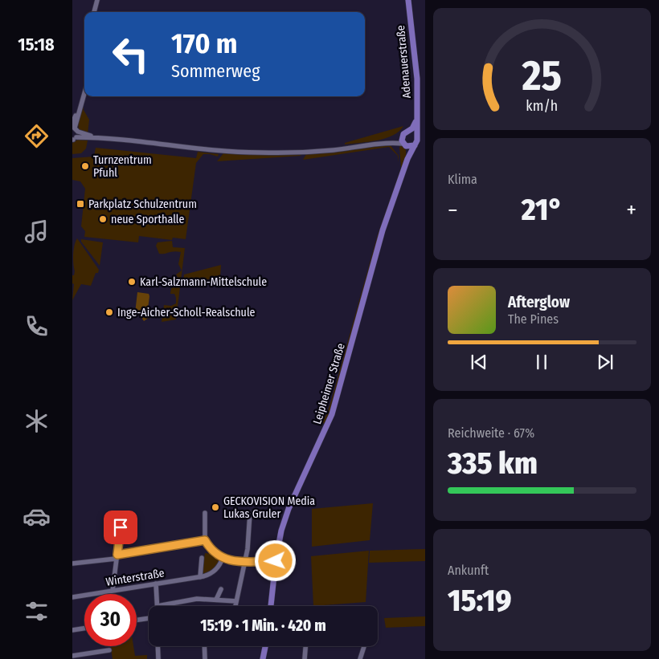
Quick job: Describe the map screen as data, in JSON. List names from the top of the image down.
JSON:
{
  "streets": {
    "main road": ["Adenauerstraße", "Leipheimer Straße"],
    "street": ["Winterstraße"]
  },
  "crossings": [
    ["Adenauerstraße", "Leipheimer Straße"]
  ],
  "places": {
    "other": [
      "Turnzentrum Pfuhl",
      "neue Sporthalle",
      "Karl-Salzmann-Mittelschule",
      "Inge-Aicher-Scholl-Realschule",
      "GECKOVISION Media Lukas Gruler"
    ],
    "transit": ["Parkplatz Schulzentrum"]
  },
  "page": {
    "tabs": "15:18",
    "turn": ["170 m", "Sommerweg"],
    "tile": [
      "Klima",
      ["Reichweite · 67%", "335 km"],
      ["Ankunft", "15:19"]
    ],
    "heat": ["−", "21°", "+"],
    "song": ["Afterglow", "The Pines"],
    "limit": "30",
    "trip": "15:19 · 1 Min. · 420 m",
    "gauge": ["25", "km/h"]
  }
}
